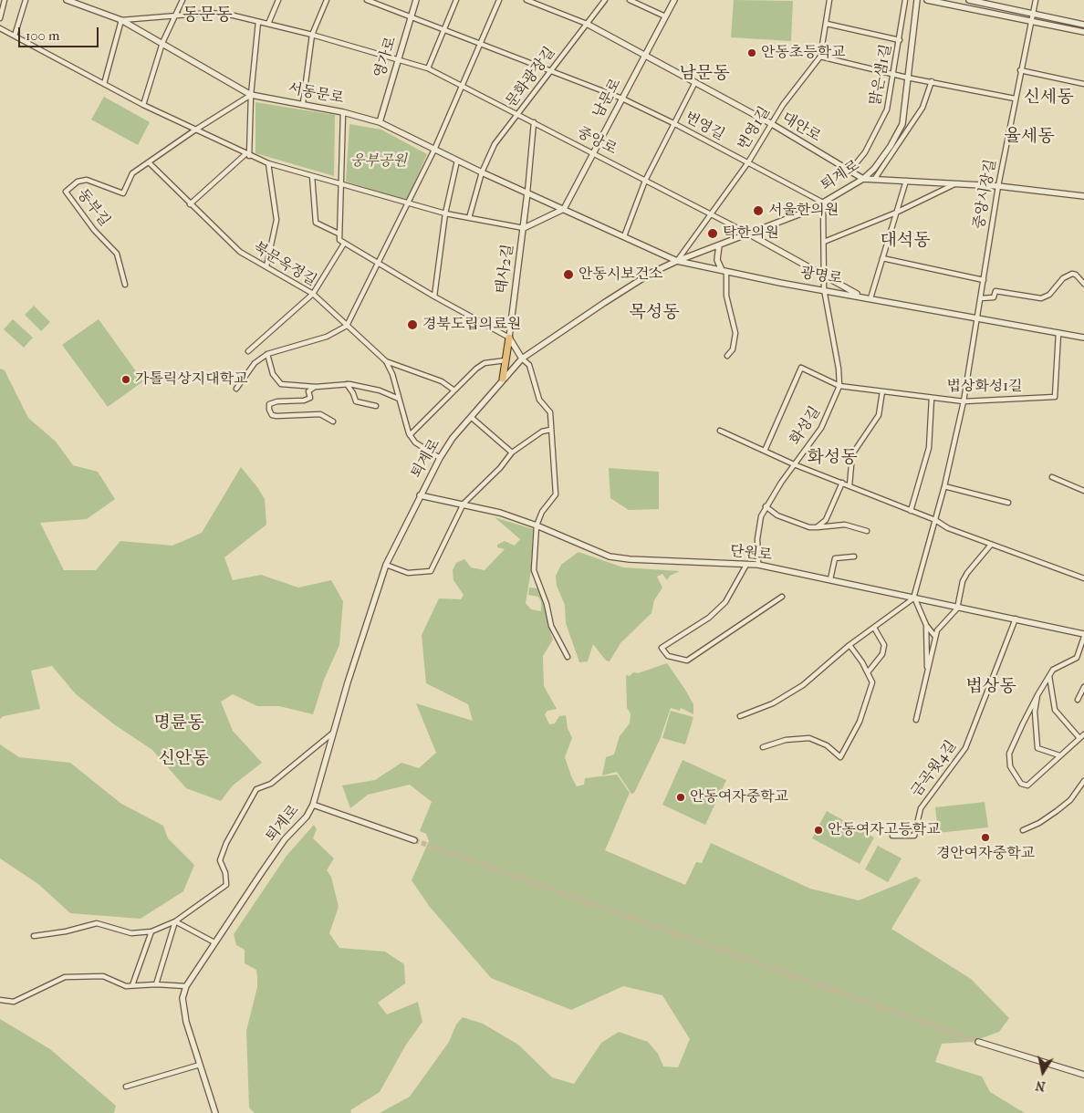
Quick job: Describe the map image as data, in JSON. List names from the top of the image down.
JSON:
{
  "streets": {
    "street": [
      "영가로",
      "맑은샘1길",
      "문화광장길",
      "서동문로",
      "남문로",
      "번영길",
      "대안로",
      "번영1길",
      "중앙로",
      "퇴계로",
      "중앙시장길",
      "동부길",
      "북문옥정길",
      "태사2길",
      "광명로",
      "법상화성1길",
      "화성길",
      "단원로",
      "금곡윗4길"
    ]
  },
  "crossings": [
    ["영가로", "서동문로"],
    ["영가로", "번영길"],
    ["영가로", "중앙로"],
    ["맑은샘1길", "대안로"],
    ["문화광장길", "서동문로"],
    ["문화광장길", "번영길"],
    ["문화광장길", "대안로"],
    ["문화광장길", "중앙로"],
    ["서동문로", "남문로"],
    ["서동문로", "중앙로"],
    ["서동문로", "태사2길"],
    ["서동문로", "광명로"],
    ["남문로", "번영길"],
    ["남문로", "대안로"],
    ["남문로", "중앙로"],
    ["남문로", "광명로"],
    ["번영길", "번영1길"],
    ["번영길", "퇴계로"],
    ["번영길", "화성길"],
    ["대안로", "번영1길"],
    ["대안로", "퇴계로"],
    ["대안로", "중앙시장길"],
    ["번영1길", "중앙로"],
    ["번영1길", "퇴계로"],
    ["번영1길", "광명로"],
    ["중앙로", "퇴계로"],
    ["중앙로", "광명로"],
    ["중앙로", "화성길"],
    ["퇴계로", "북문옥정길"],
    ["퇴계로", "광명로"],
    ["퇴계로", "화성길"],
    ["퇴계로", "단원로"],
    ["중앙시장길", "광명로"],
    ["중앙시장길", "법상화성1길"],
    ["중앙시장길", "단원로"],
    ["동부길", "북문옥정길"],
    ["광명로", "법상화성1길"],
    ["광명로", "화성길"],
    ["법상화성1길", "화성길"],
    ["화성길", "단원로"],
    ["단원로", "금곡윗4길"]
  ],
  "districts": [
    "동문동",
    "남문동",
    "신세동",
    "율세동",
    "대석동",
    "목성동",
    "화성동",
    "법상동",
    "명륜동",
    "신안동"
  ],
  "parks": ["웅부공원"],
  "places": [
    "안동초등학교",
    "서울한의원",
    "탁한의원",
    "안동시보건소",
    "경북도립의료원",
    "가톨릭상지대학교",
    "안동여자중학교",
    "안동여자고등학교",
    "경안여자중학교"
  ],
  "scale_bar": "100 m",
  "north": "bottom"
}
